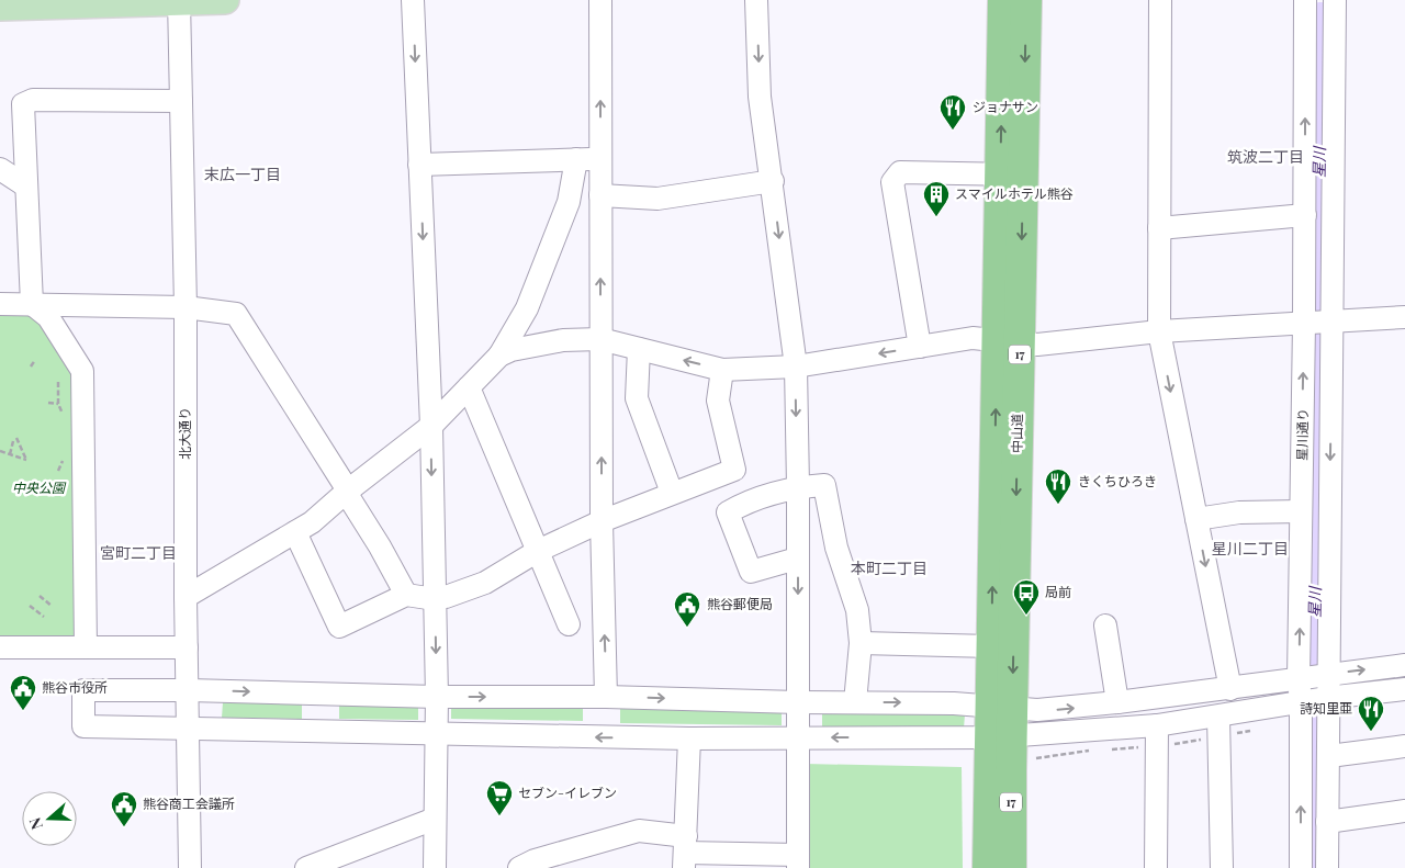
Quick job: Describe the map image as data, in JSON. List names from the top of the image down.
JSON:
{
  "streets": {
    "highway": ["17", "中山道"],
    "street": ["北大通り", "星川通り"]
  },
  "districts": [
    "筑波二丁目",
    "末広一丁目",
    "星川二丁目",
    "宮町二丁目",
    "本町二丁目"
  ],
  "water": ["星川"],
  "parks": ["中央公園"],
  "places": {
    "restaurant": ["ジョナサン", "きくちひろき", "詩知里亜"],
    "building": ["スマイルホテル熊谷"],
    "bus stop": ["局前"],
    "public building": ["熊谷郵便局", "熊谷市役所", "熊谷商工会議所"],
    "supermarket": ["セブン-イレブン"]
  },
  "north": "left"
}
